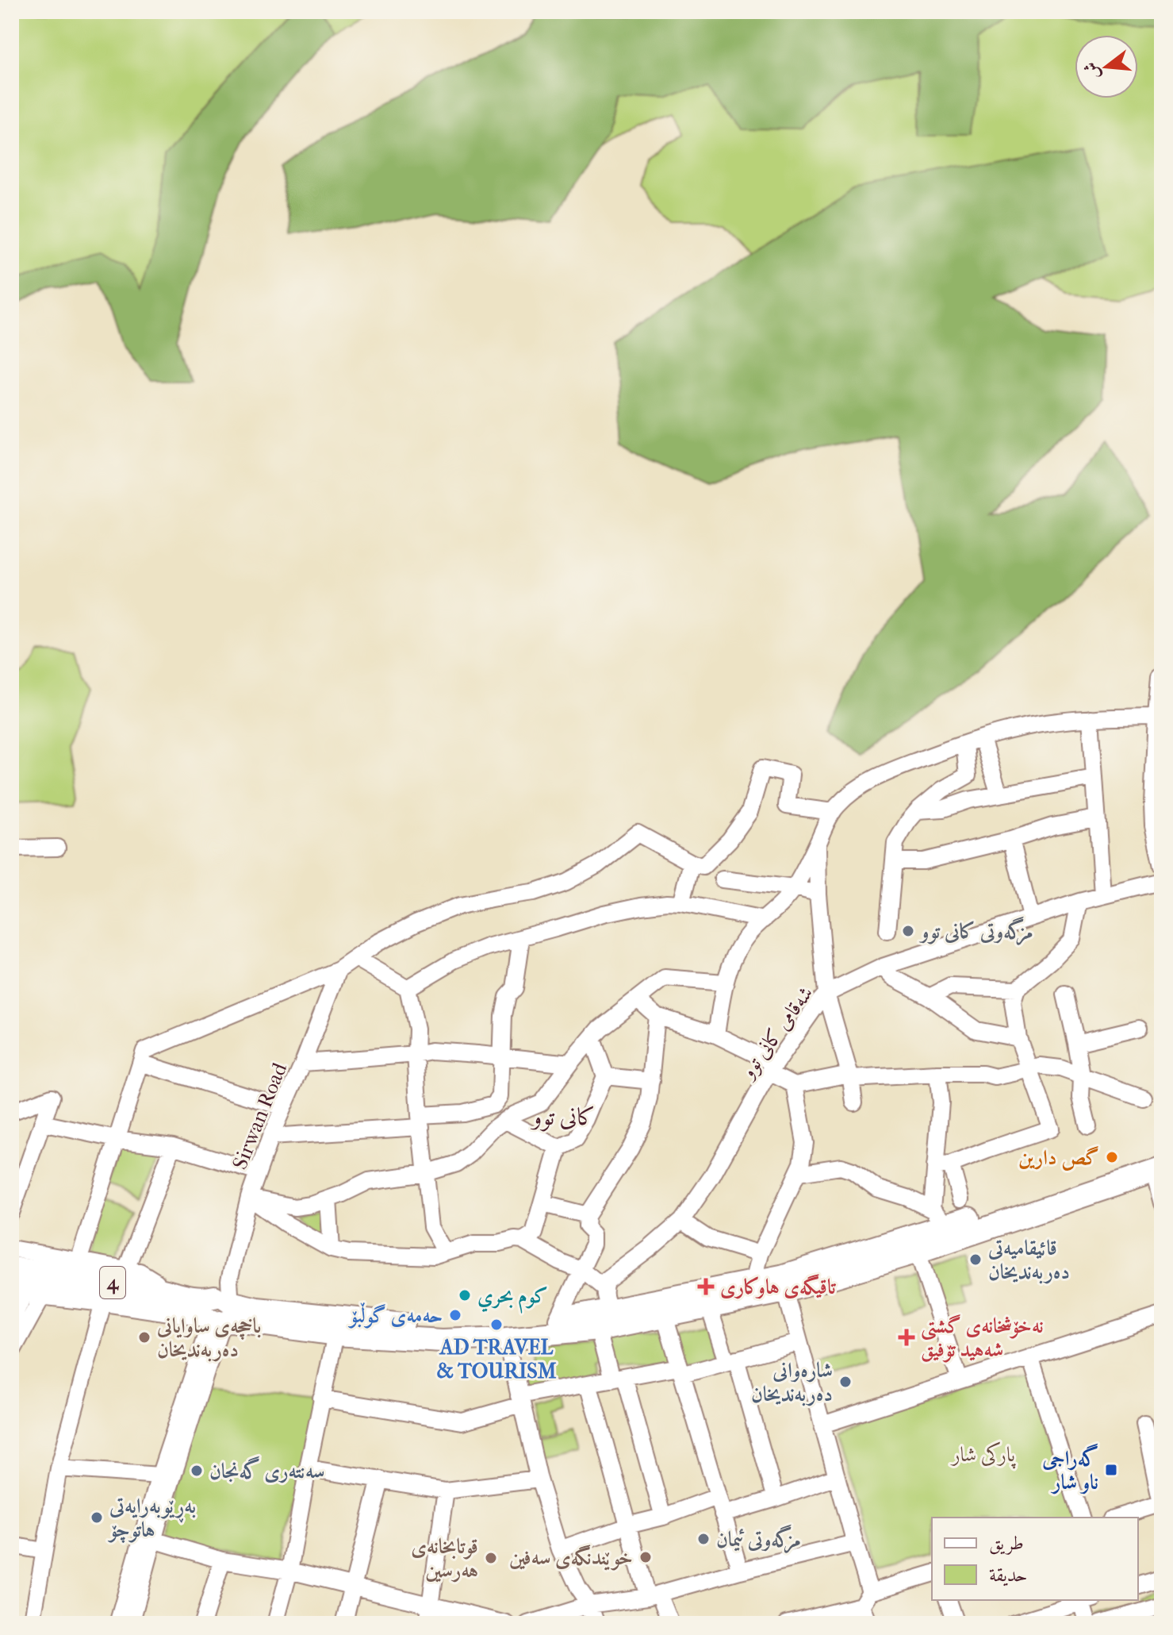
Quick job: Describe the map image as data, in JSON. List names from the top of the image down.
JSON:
{
  "streets": {
    "highway": ["4"],
    "street": ["شەقامی کانی توو", "Sirwan Road"]
  },
  "crossings": [
    ["Sirwan Road", "4"]
  ],
  "districts": ["کانی توو"],
  "parks": ["پاركى شار"],
  "places": {
    "other": [
      "مزگەوتی کانی توو",
      "گص دارین",
      "قائیقامیەتی دەربەندیخان",
      "کوم بحري",
      "حەمەی گوڵبۆ",
      "AD TRAVEL & TOURISM",
      "باخچەی ساوایانی دەربەندیخان",
      "شارەوانی دەربەندیخان",
      "سەنتەری گەنجان",
      "بەڕێوبەرایەتی هاتوچۆ",
      "مزگەوتی ئیمان",
      "خوێندنگەی سەفین",
      "قوتابخانەی هەرسین"
    ],
    "health": ["تاقیگەی هاوکاری", "نەخۆشخانەی گشتی شەهید تۆفیق"],
    "transit": ["گەراجی ناو شار"]
  },
  "legend": ["طريق", "حديقة"],
  "north": "left"
}
